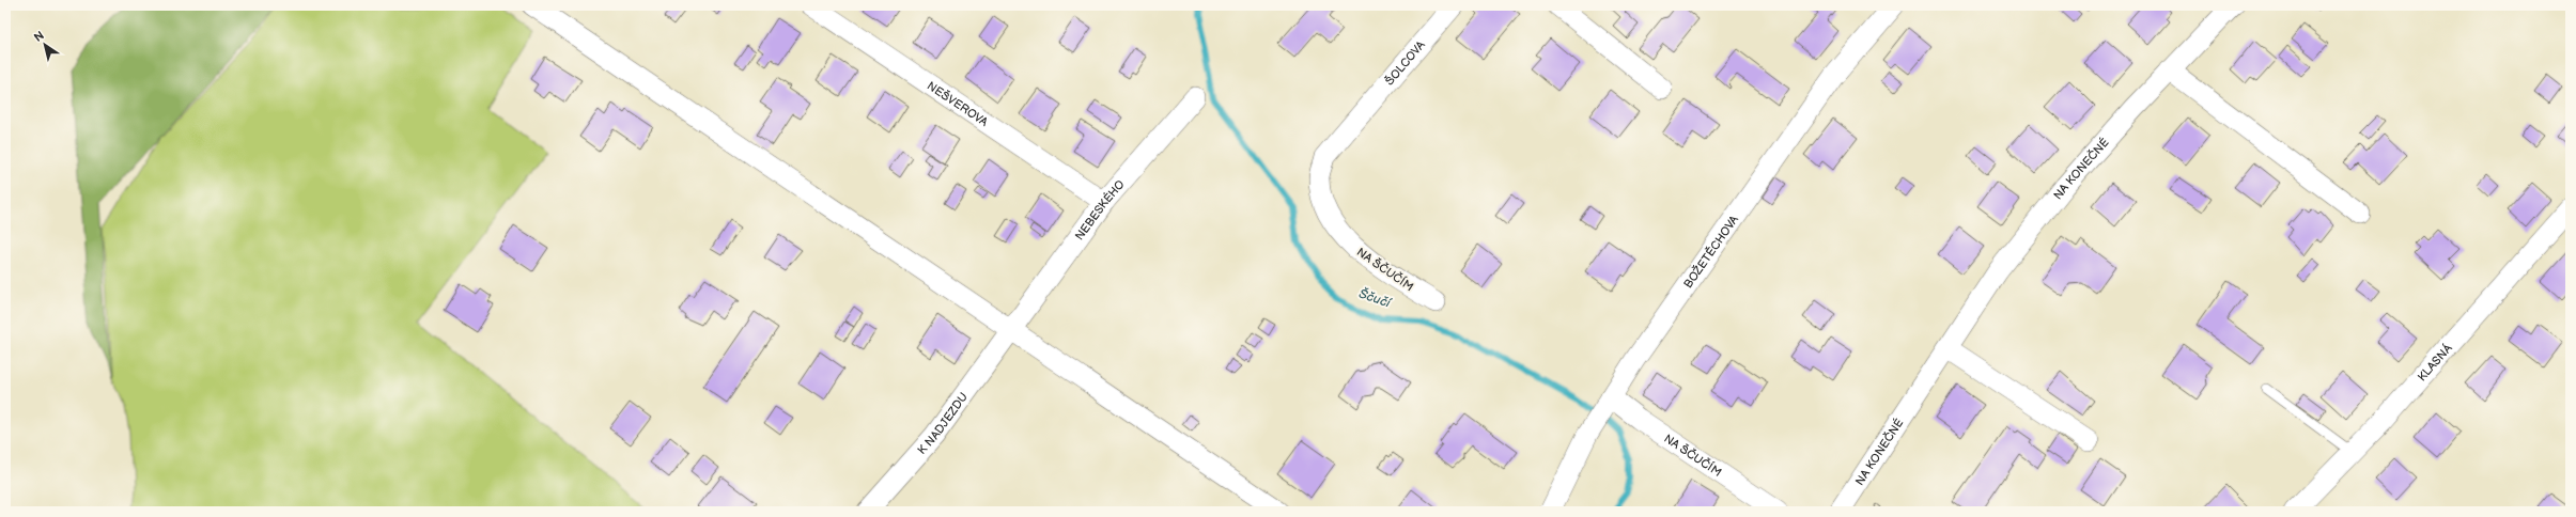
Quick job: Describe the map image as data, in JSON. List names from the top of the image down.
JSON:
{
  "streets": {
    "street": [
      "ŠOLCOVA",
      "NEŠVEROVA",
      "NA KONEČNÉ",
      "NEBESKÉHO",
      "BOŽETĚCHOVA",
      "NA ŠČUČÍM",
      "KLASNÁ",
      "K NADJEZDU"
    ]
  },
  "crossings": [
    ["ŠOLCOVA", "NA ŠČUČÍM"],
    ["NEŠVEROVA", "NEBESKÉHO"],
    ["NEBESKÉHO", "K NADJEZDU"],
    ["BOŽETĚCHOVA", "NA ŠČUČÍM"]
  ],
  "water": ["Ščučí"],
  "north": "top left"
}
